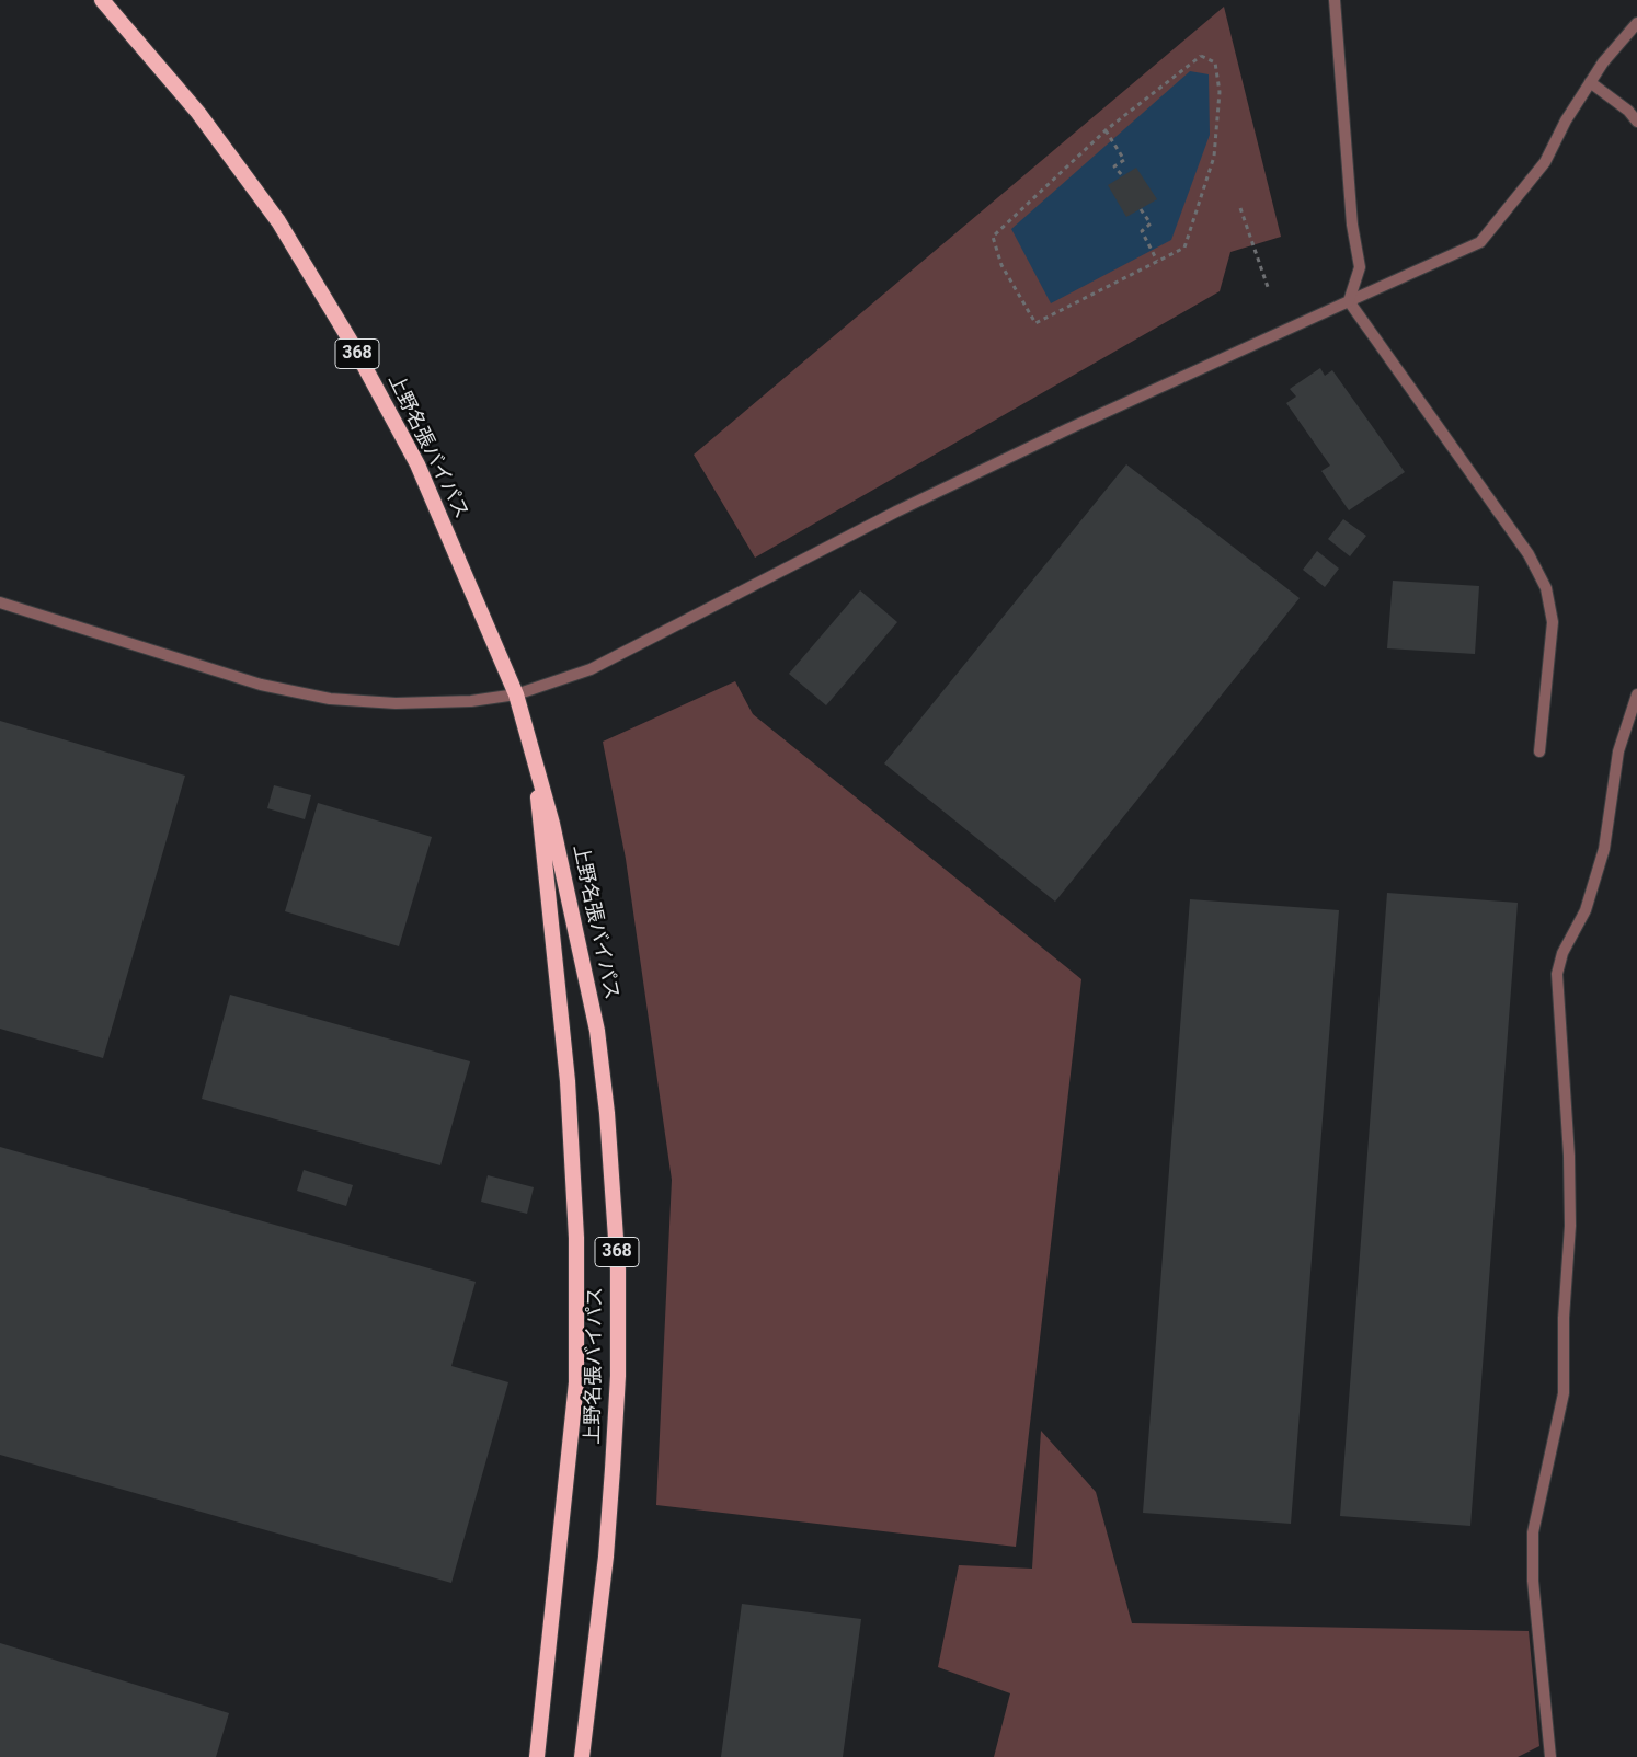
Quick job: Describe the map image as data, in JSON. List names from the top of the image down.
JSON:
{
  "streets": {
    "highway": ["368", "上野名張バイパス"]
  }
}
